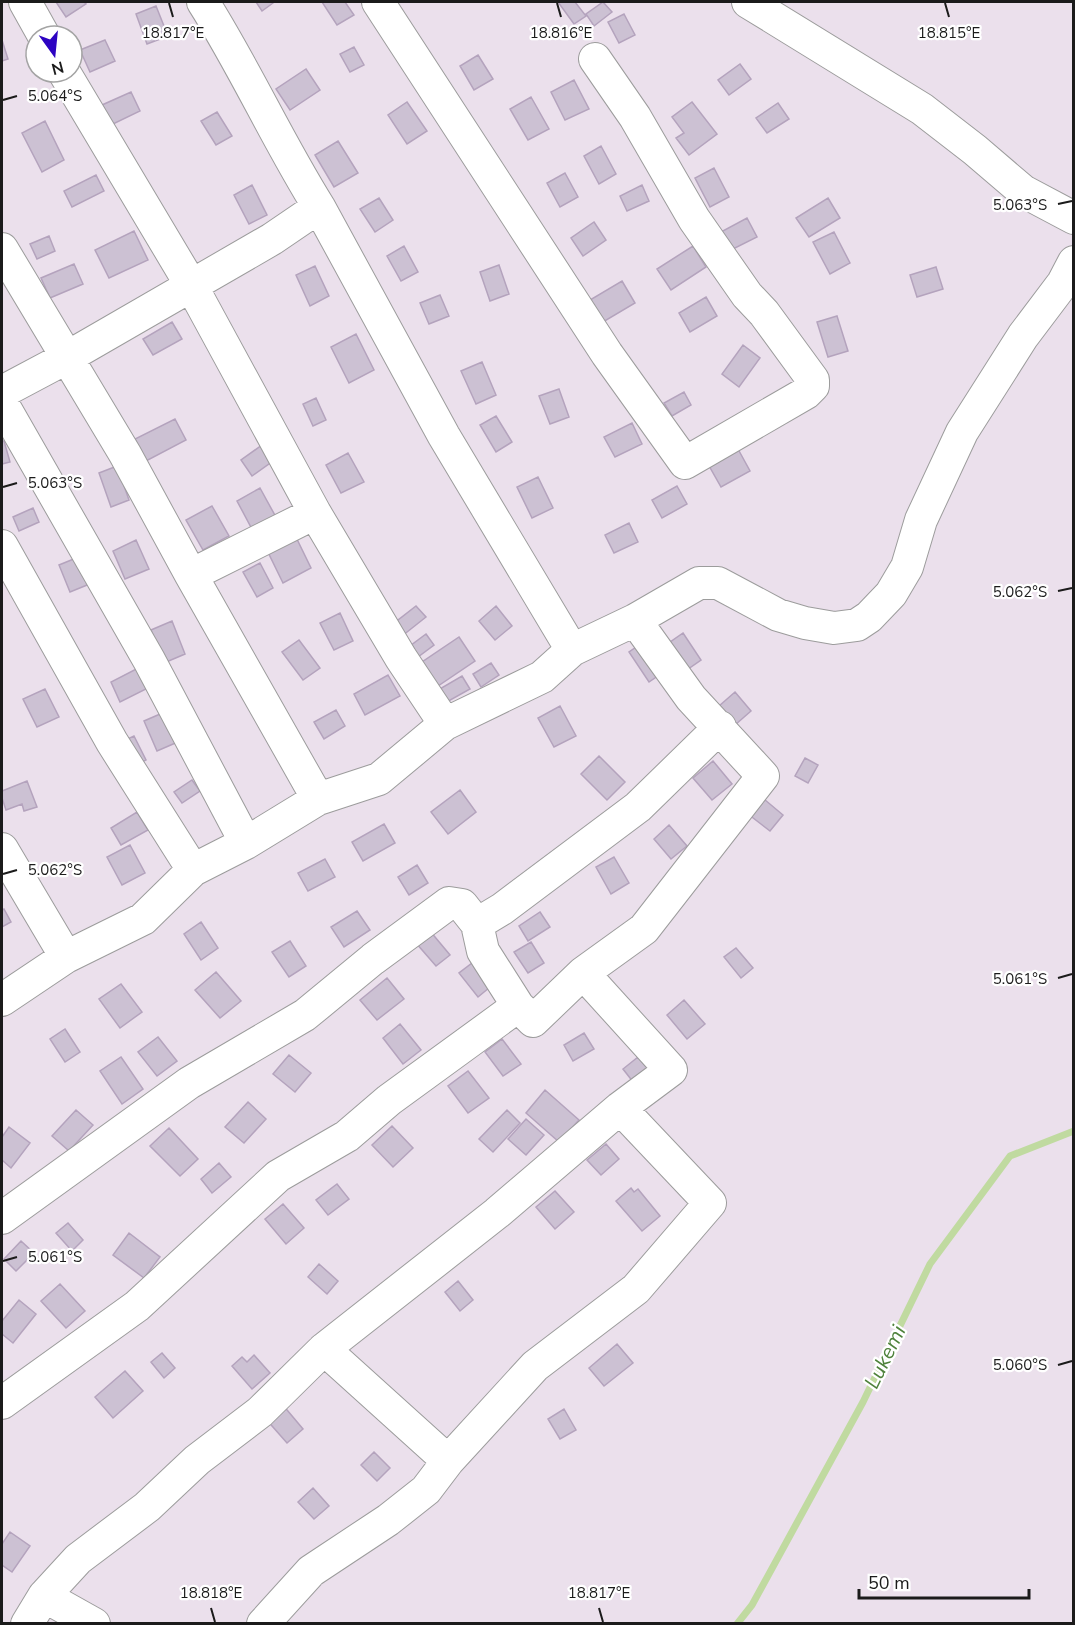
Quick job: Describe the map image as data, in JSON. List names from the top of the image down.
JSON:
{
  "water": ["Lukemi"],
  "scale_bar": "50 m",
  "north": "bottom",
  "coordinates": [
    "18.817°E",
    "18.816°E",
    "18.815°E",
    "5.064°S",
    "5.063°S",
    "5.062°S",
    "5.061°S",
    "5.060°S",
    "18.818°E"
  ]
}
